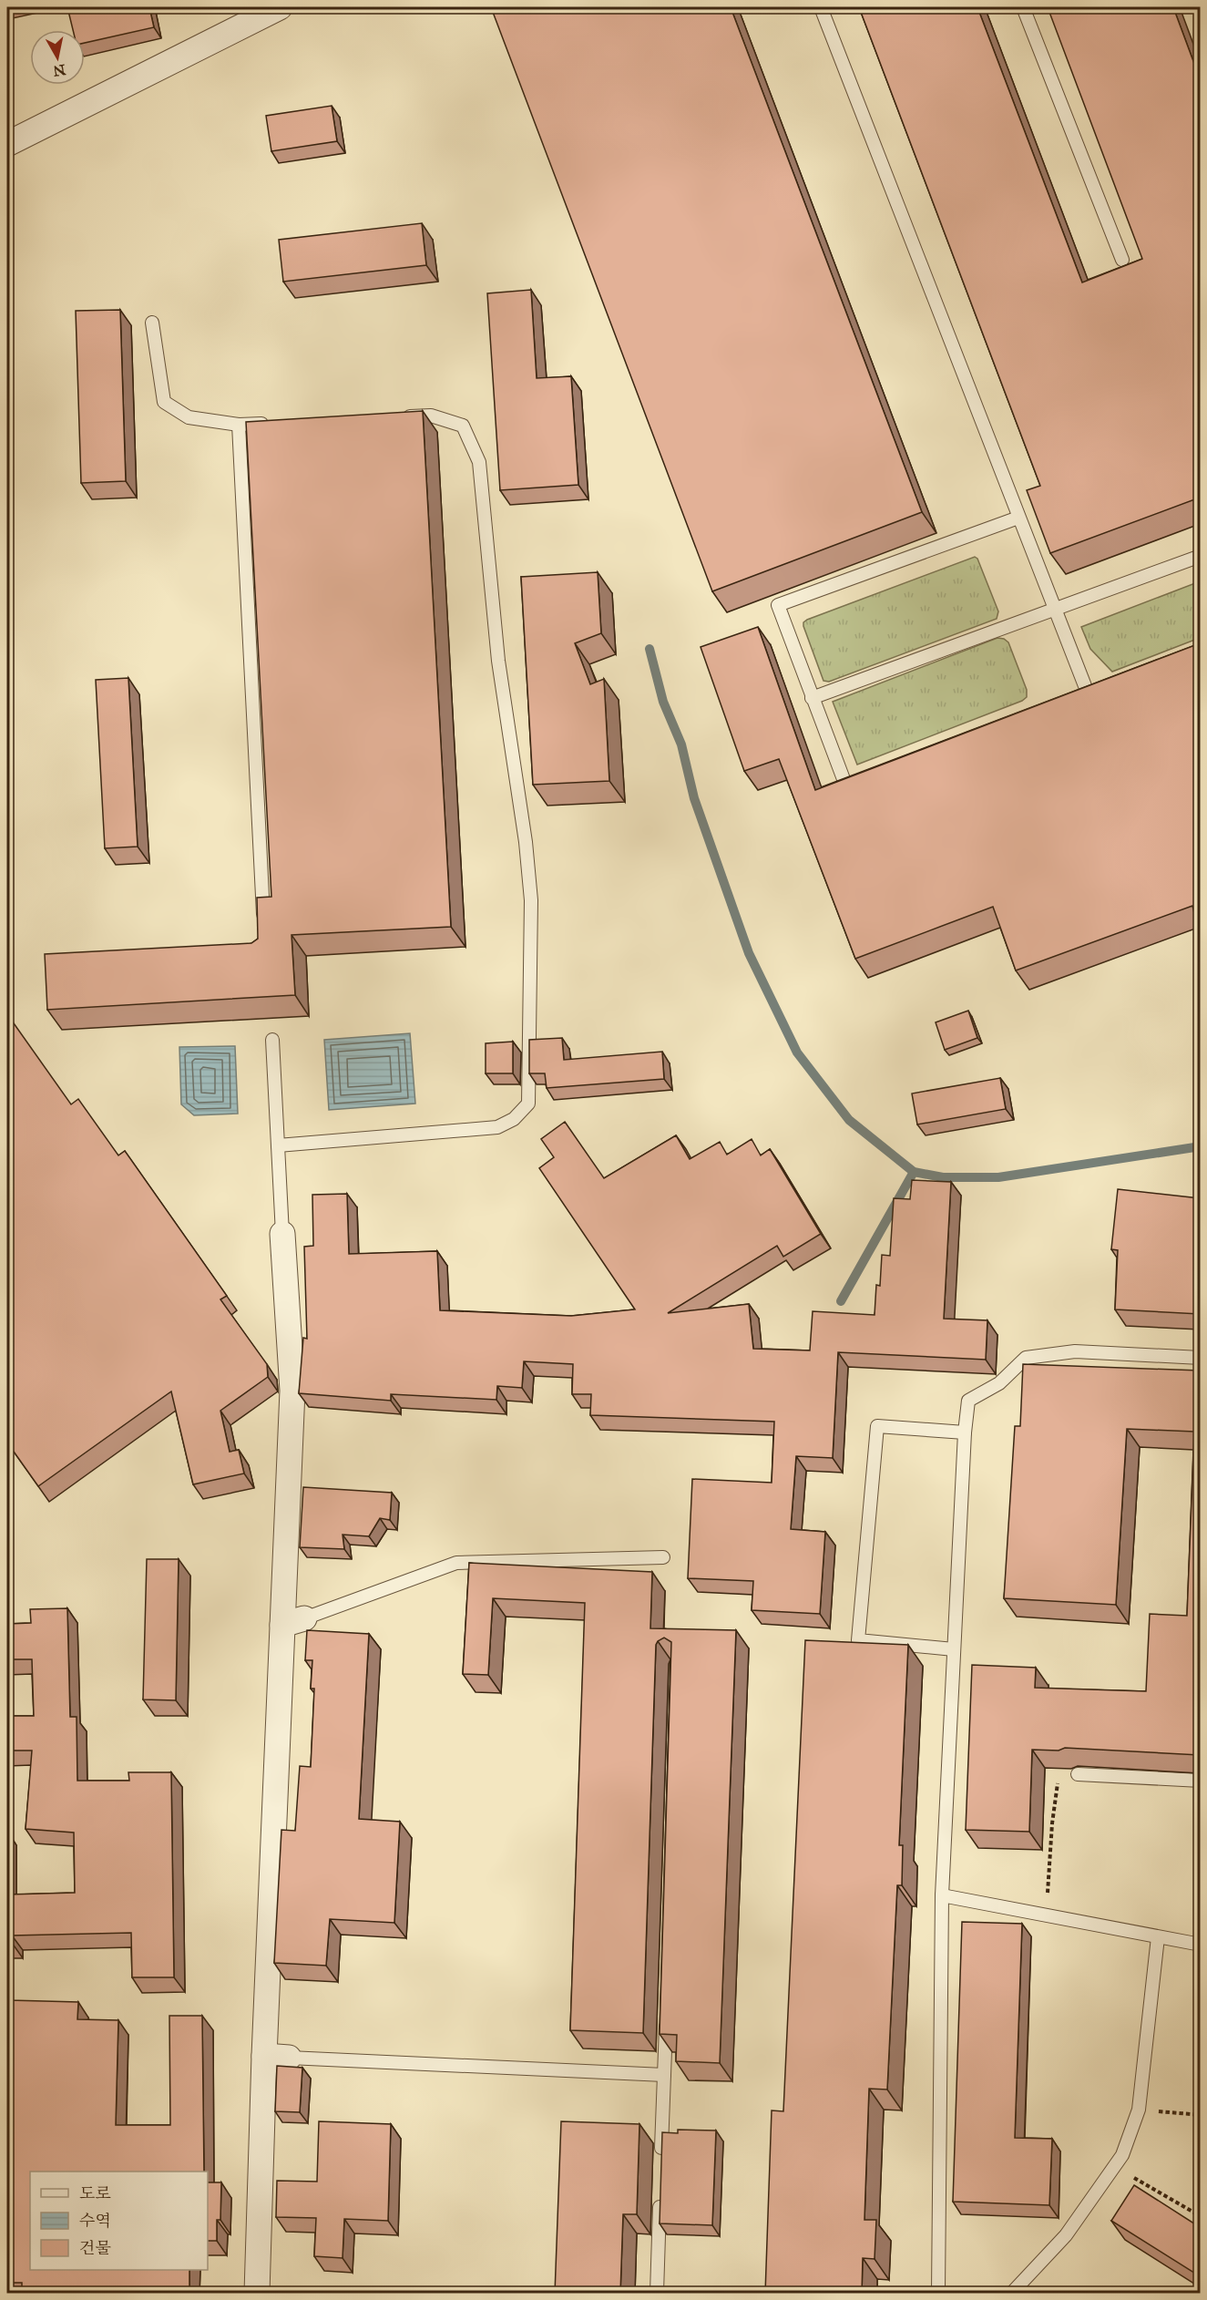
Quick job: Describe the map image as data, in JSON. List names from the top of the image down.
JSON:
{
  "legend": ["도로", "수역", "건물"],
  "north": "bottom"
}
